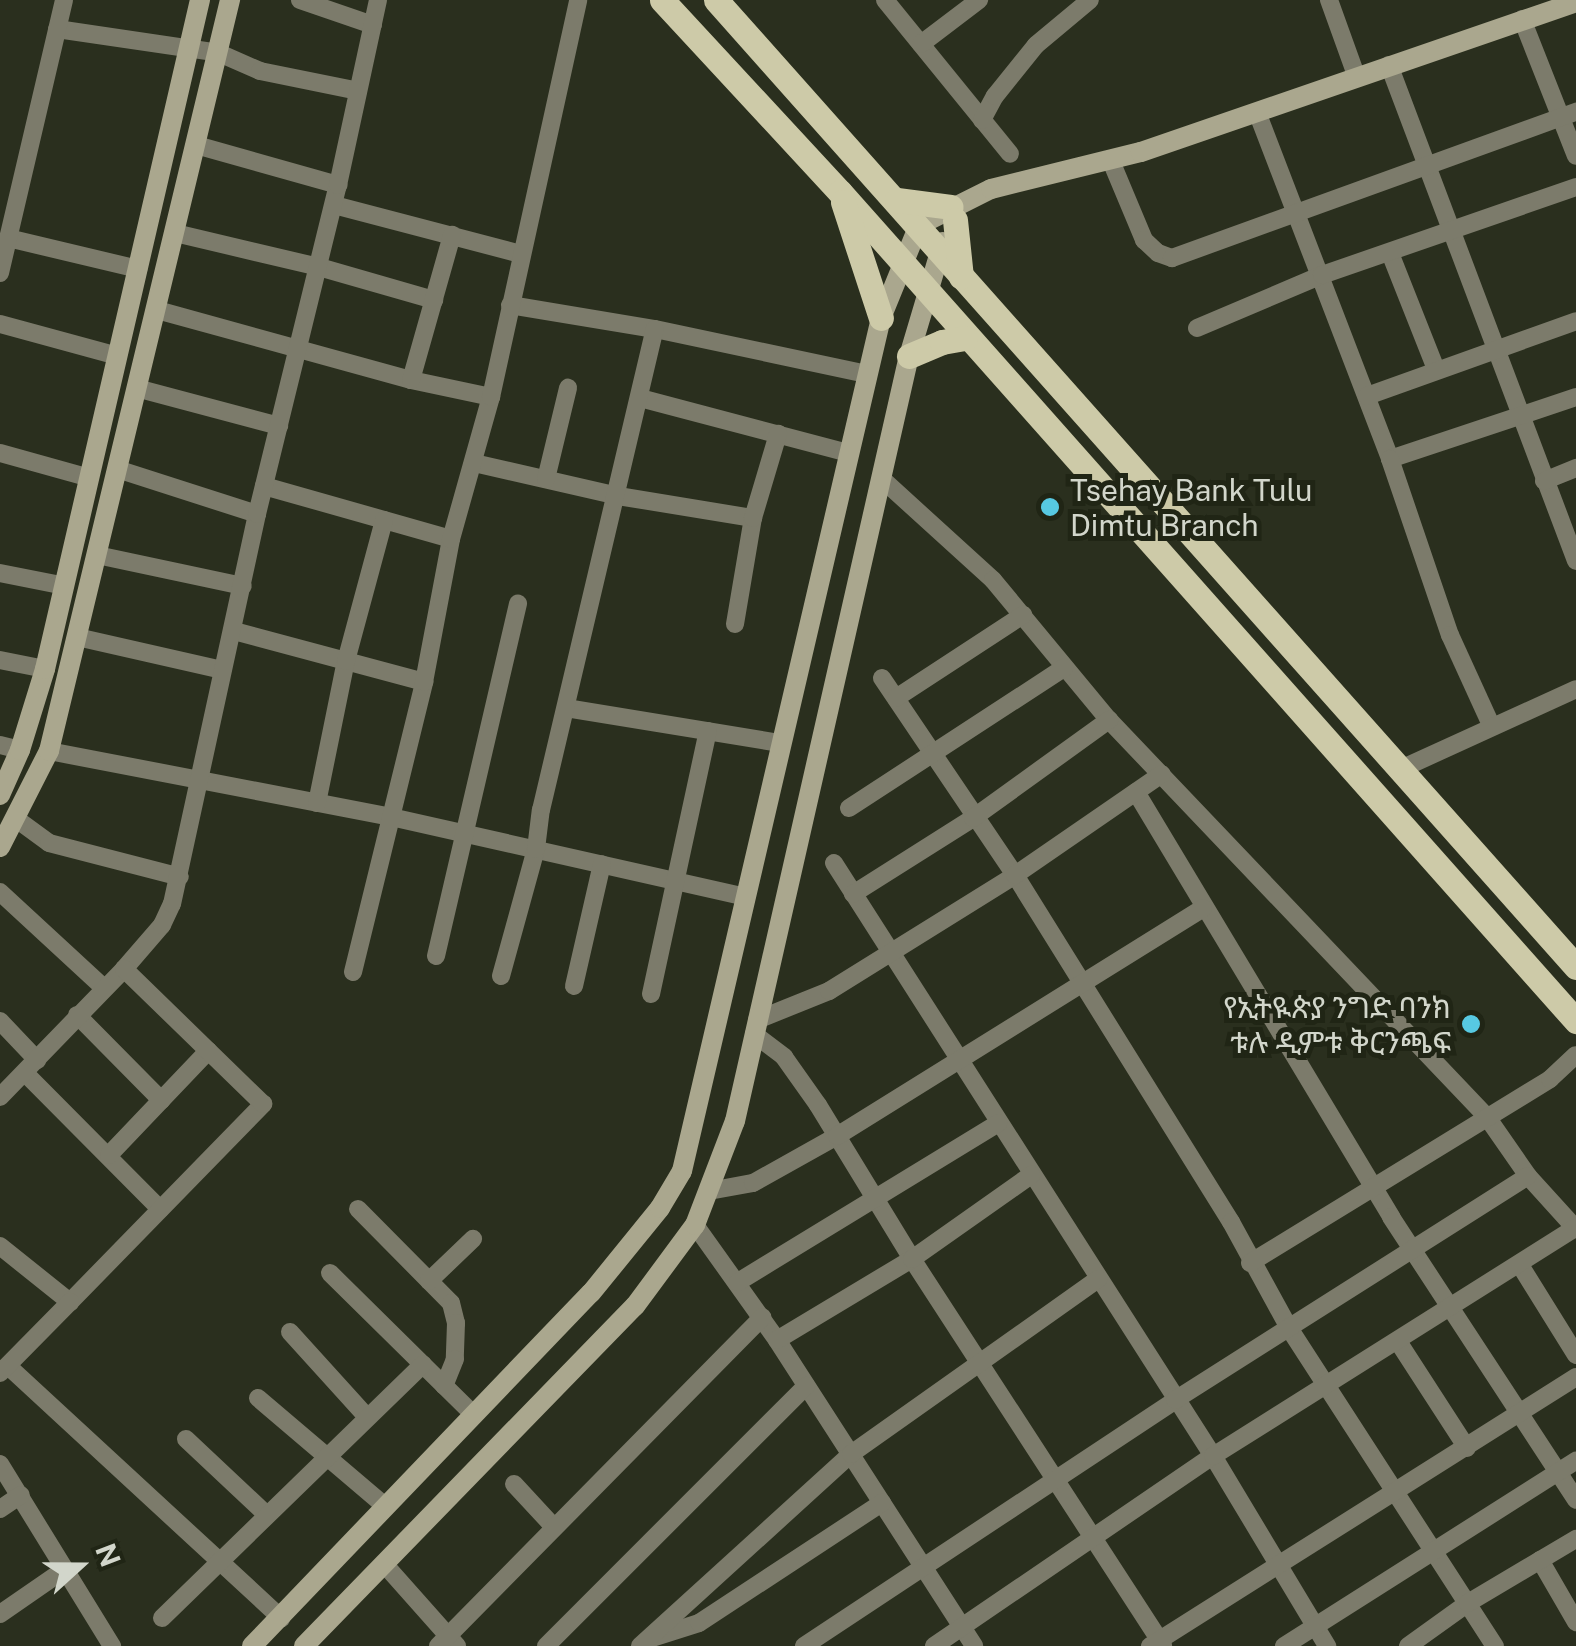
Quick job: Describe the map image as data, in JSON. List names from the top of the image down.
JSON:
{
  "places": ["Tsehay Bank Tulu Dimtu Branch", "የኢትዪጵያ ንግድ ባንክ ቱሉ ዲምቱ ቅርንጫፍ"],
  "north": "right"
}
